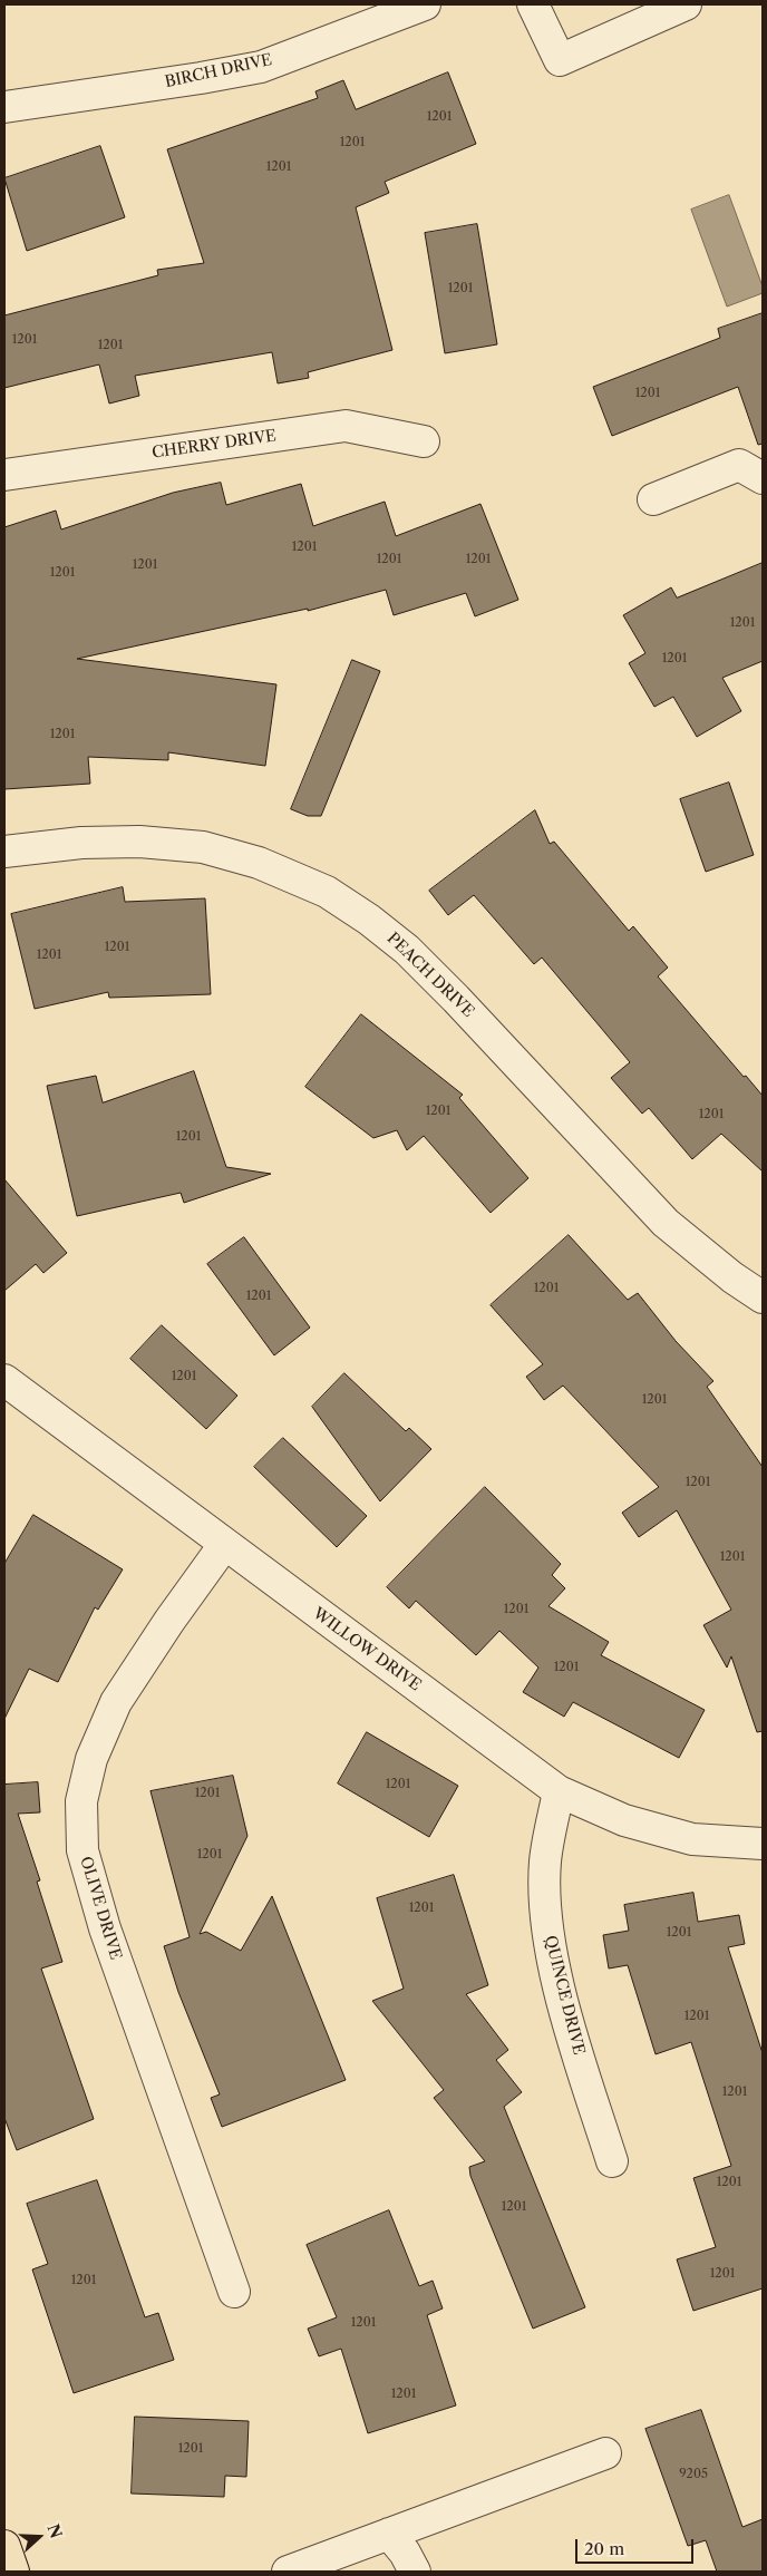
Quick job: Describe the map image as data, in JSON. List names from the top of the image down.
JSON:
{
  "streets": {
    "street": [
      "BIRCH DRIVE",
      "CHERRY DRIVE",
      "PEACH DRIVE",
      "WILLOW DRIVE",
      "OLIVE DRIVE",
      "QUINCE DRIVE"
    ]
  },
  "crossings": [
    ["WILLOW DRIVE", "OLIVE DRIVE"],
    ["WILLOW DRIVE", "QUINCE DRIVE"]
  ],
  "house_numbers": [
    "1201",
    "1201",
    "1201",
    "1201",
    "1201",
    "1201",
    "1201",
    "1201",
    "1201",
    "1201",
    "1201",
    "1201",
    "1201",
    "1201",
    "1201",
    "1201",
    "1201",
    "1201",
    "1201",
    "1201",
    "1201",
    "1201",
    "1201",
    "1201",
    "1201",
    "1201",
    "1201",
    "1201",
    "1201",
    "1201",
    "1201",
    "1201",
    "1201",
    "1201",
    "1201",
    "1201",
    "1201",
    "1201",
    "1201",
    "1201",
    "1201",
    "1201",
    "9205"
  ],
  "scale_bar": "20 m",
  "north": "right"
}
